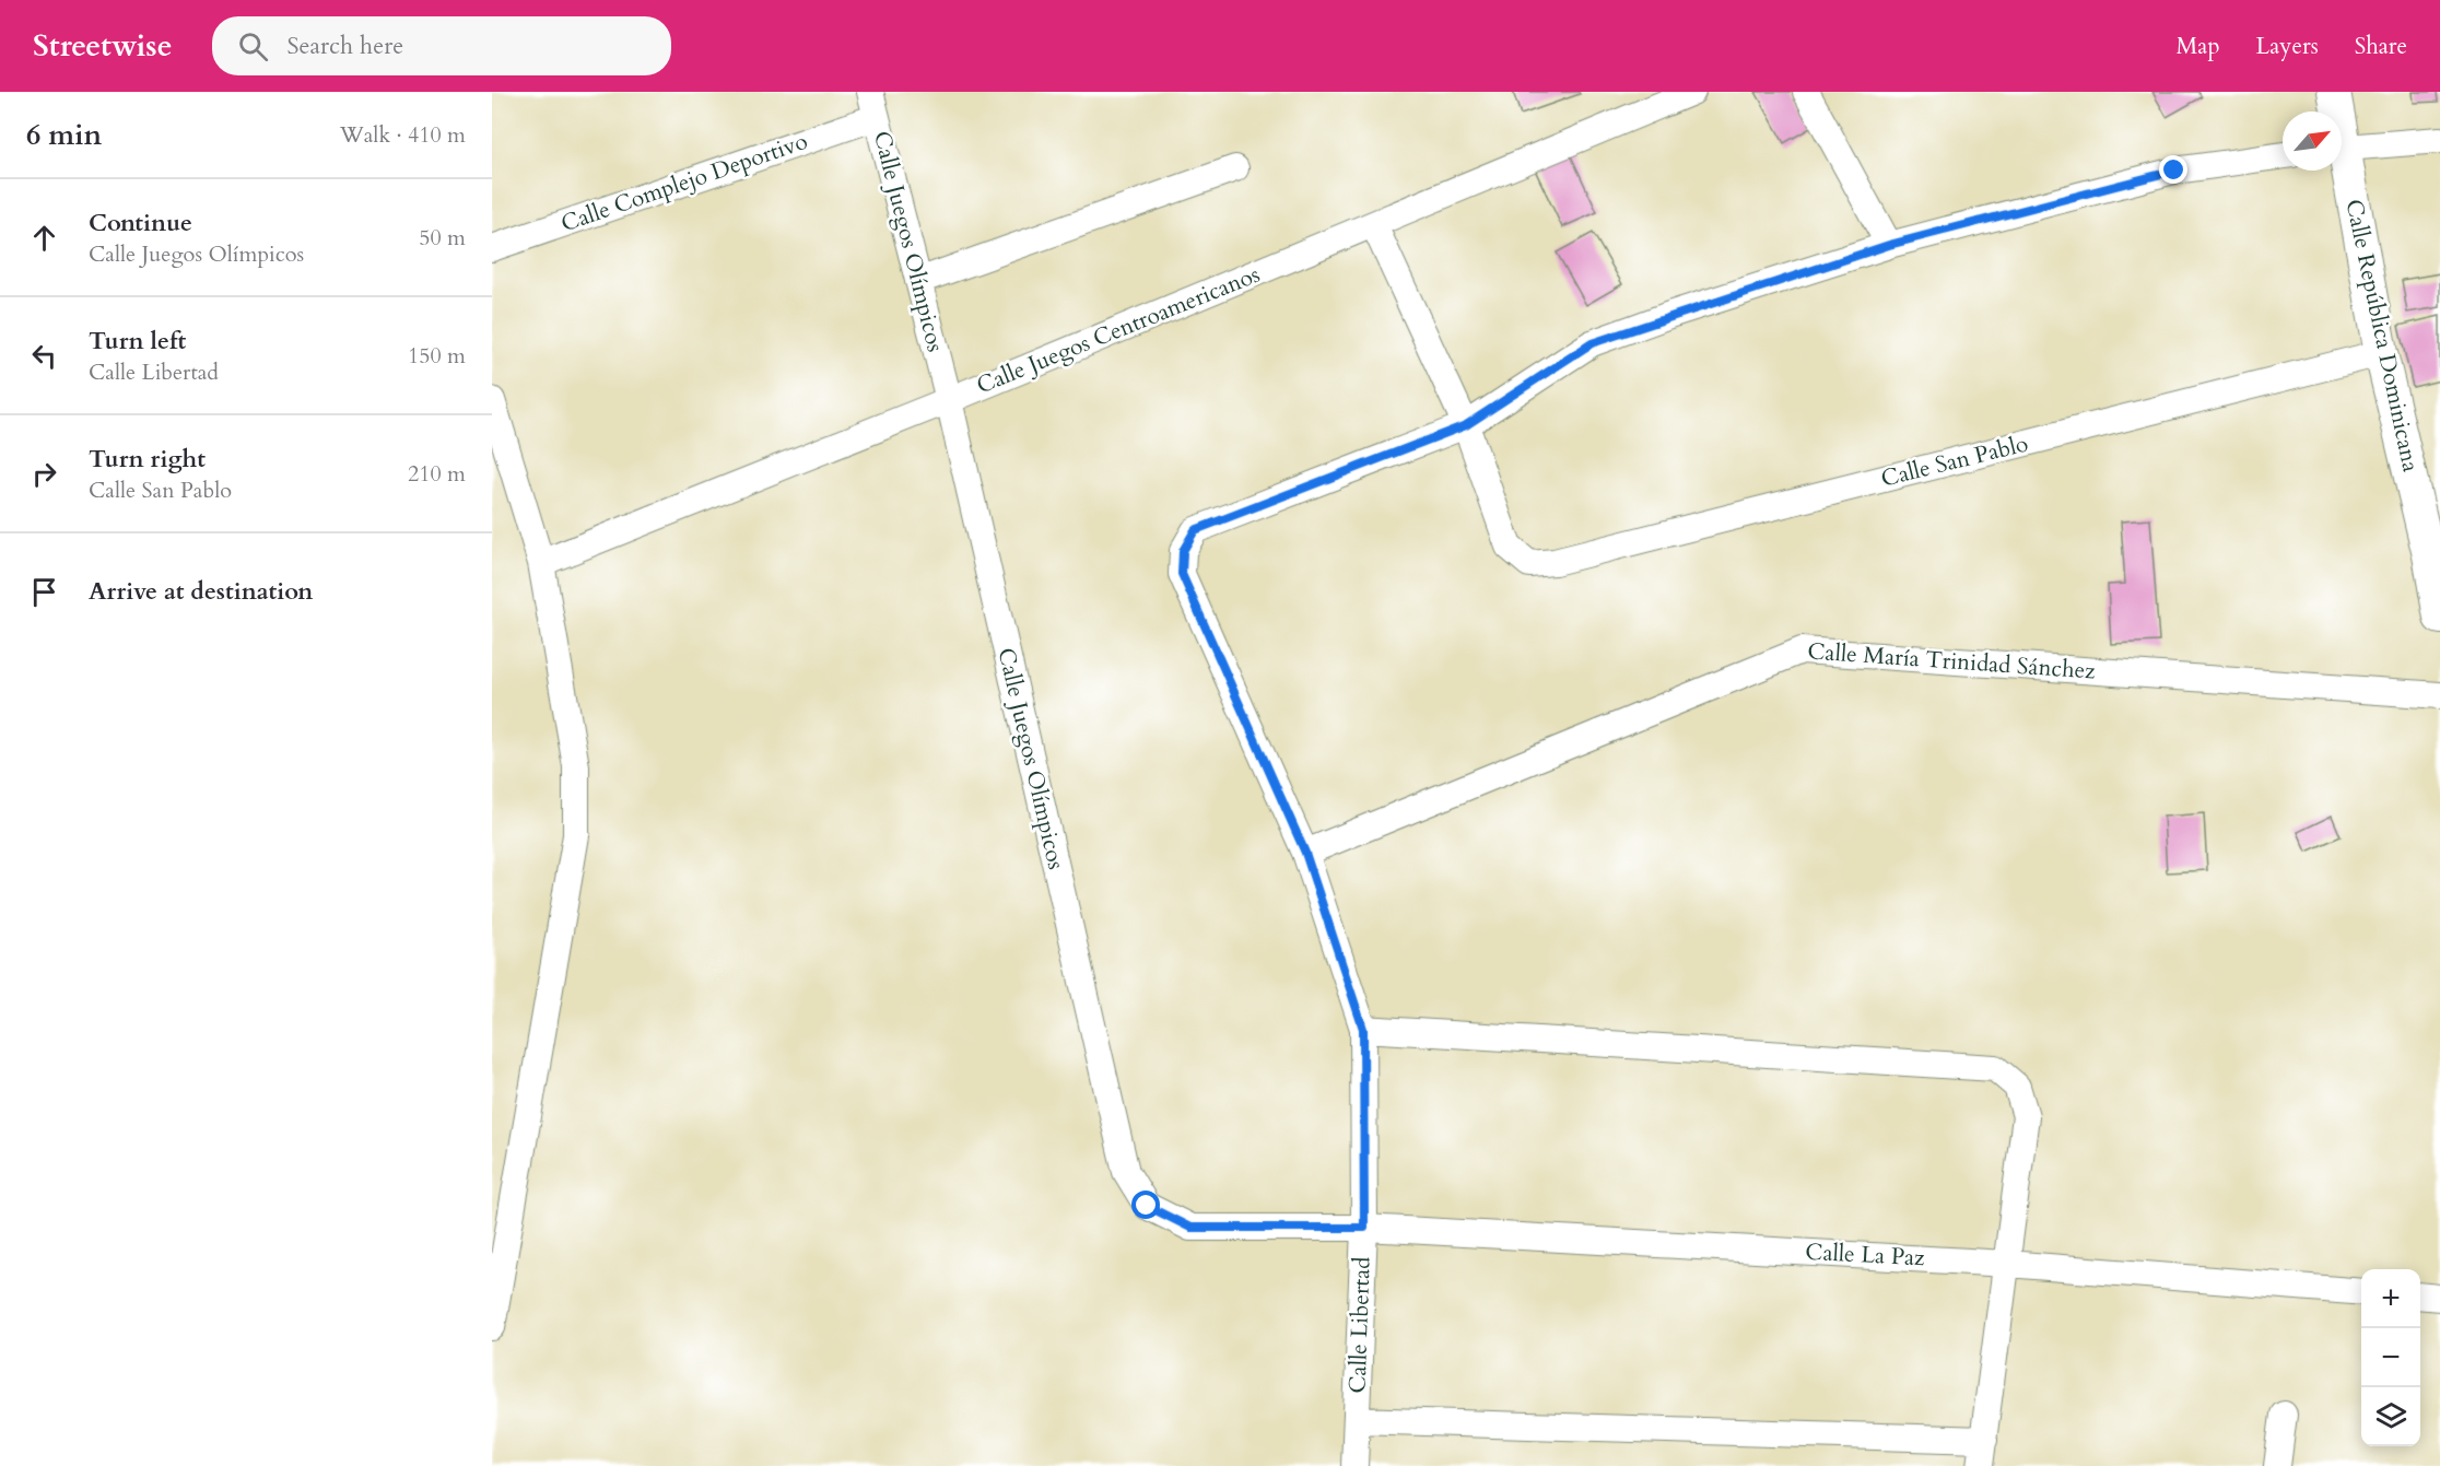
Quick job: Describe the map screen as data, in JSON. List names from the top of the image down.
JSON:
{
  "streets": {
    "street": [
      "Calle Complejo Deportivo",
      "Calle Juegos Olímpicos",
      "Calle Juegos Centroamericanos",
      "Calle República Dominicana",
      "Calle San Pablo",
      "Calle María Trinidad Sánchez",
      "Calle La Paz",
      "Calle Libertad"
    ]
  },
  "crossings": [
    ["Calle Complejo Deportivo", "Calle Juegos Olímpicos"],
    ["Calle Juegos Olímpicos", "Calle Juegos Centroamericanos"],
    ["Calle Juegos Olímpicos", "Calle La Paz"],
    ["Calle Juegos Olímpicos", "Calle Libertad"],
    ["Calle República Dominicana", "Calle San Pablo"],
    ["Calle San Pablo", "Calle Libertad"],
    ["Calle María Trinidad Sánchez", "Calle Libertad"],
    ["Calle La Paz", "Calle Libertad"]
  ],
  "north": "top right",
  "page": {
    "header": "Streetwise",
    "search": "Search here",
    "nav": ["Map", "Layers", "Share"],
    "heading": ["6 min", "Walk · 410 m"],
    "list": [
      ["Continue", "Calle Juegos Olímpicos", "50 m"],
      ["Turn left", "Calle Libertad", "150 m"],
      ["Turn right", "Calle San Pablo", "210 m"],
      "Arrive at destination"
    ],
    "map_buttons": ["+", "−"]
  }
}
